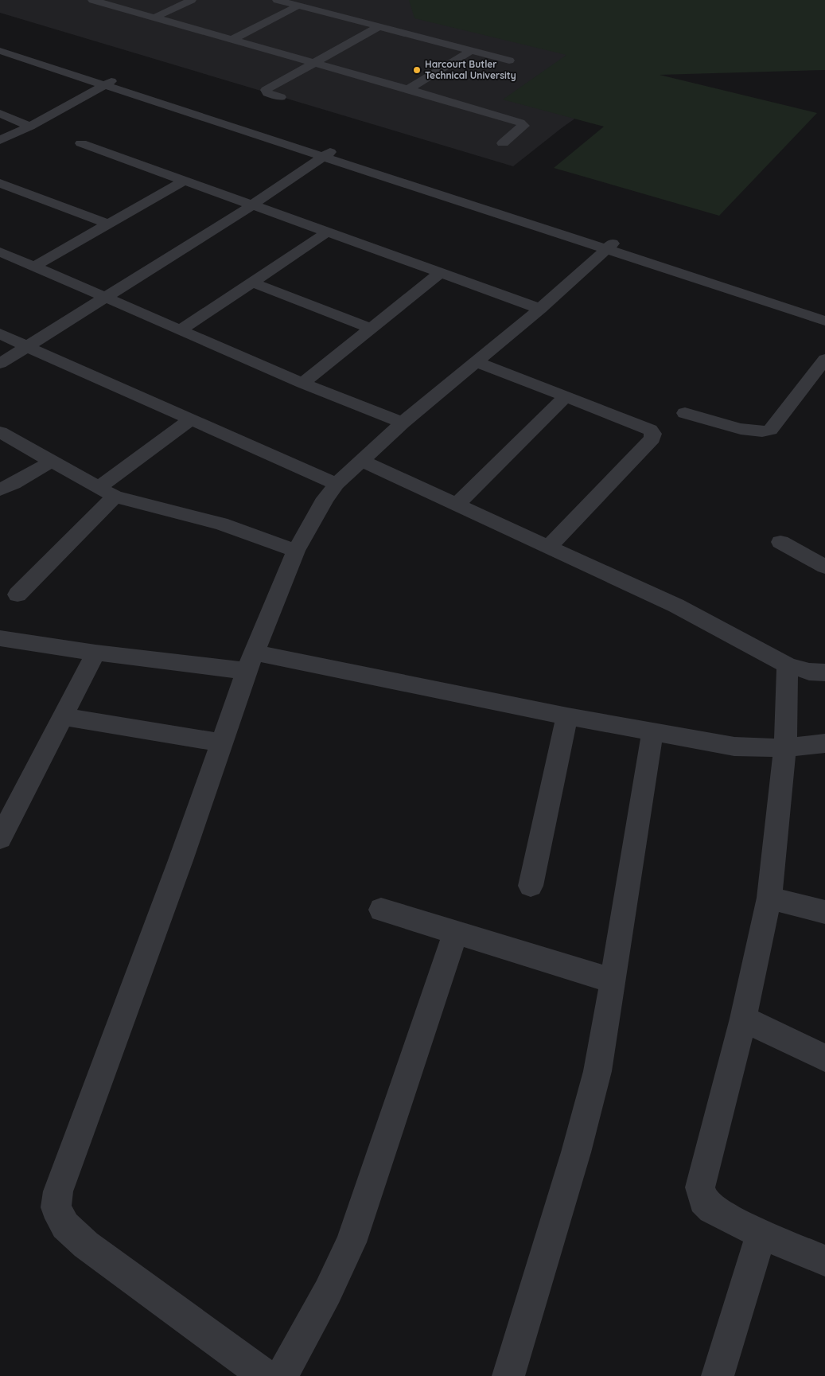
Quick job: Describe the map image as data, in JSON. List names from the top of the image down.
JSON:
{
  "places": ["Harcourt Butler Technical University"]
}
